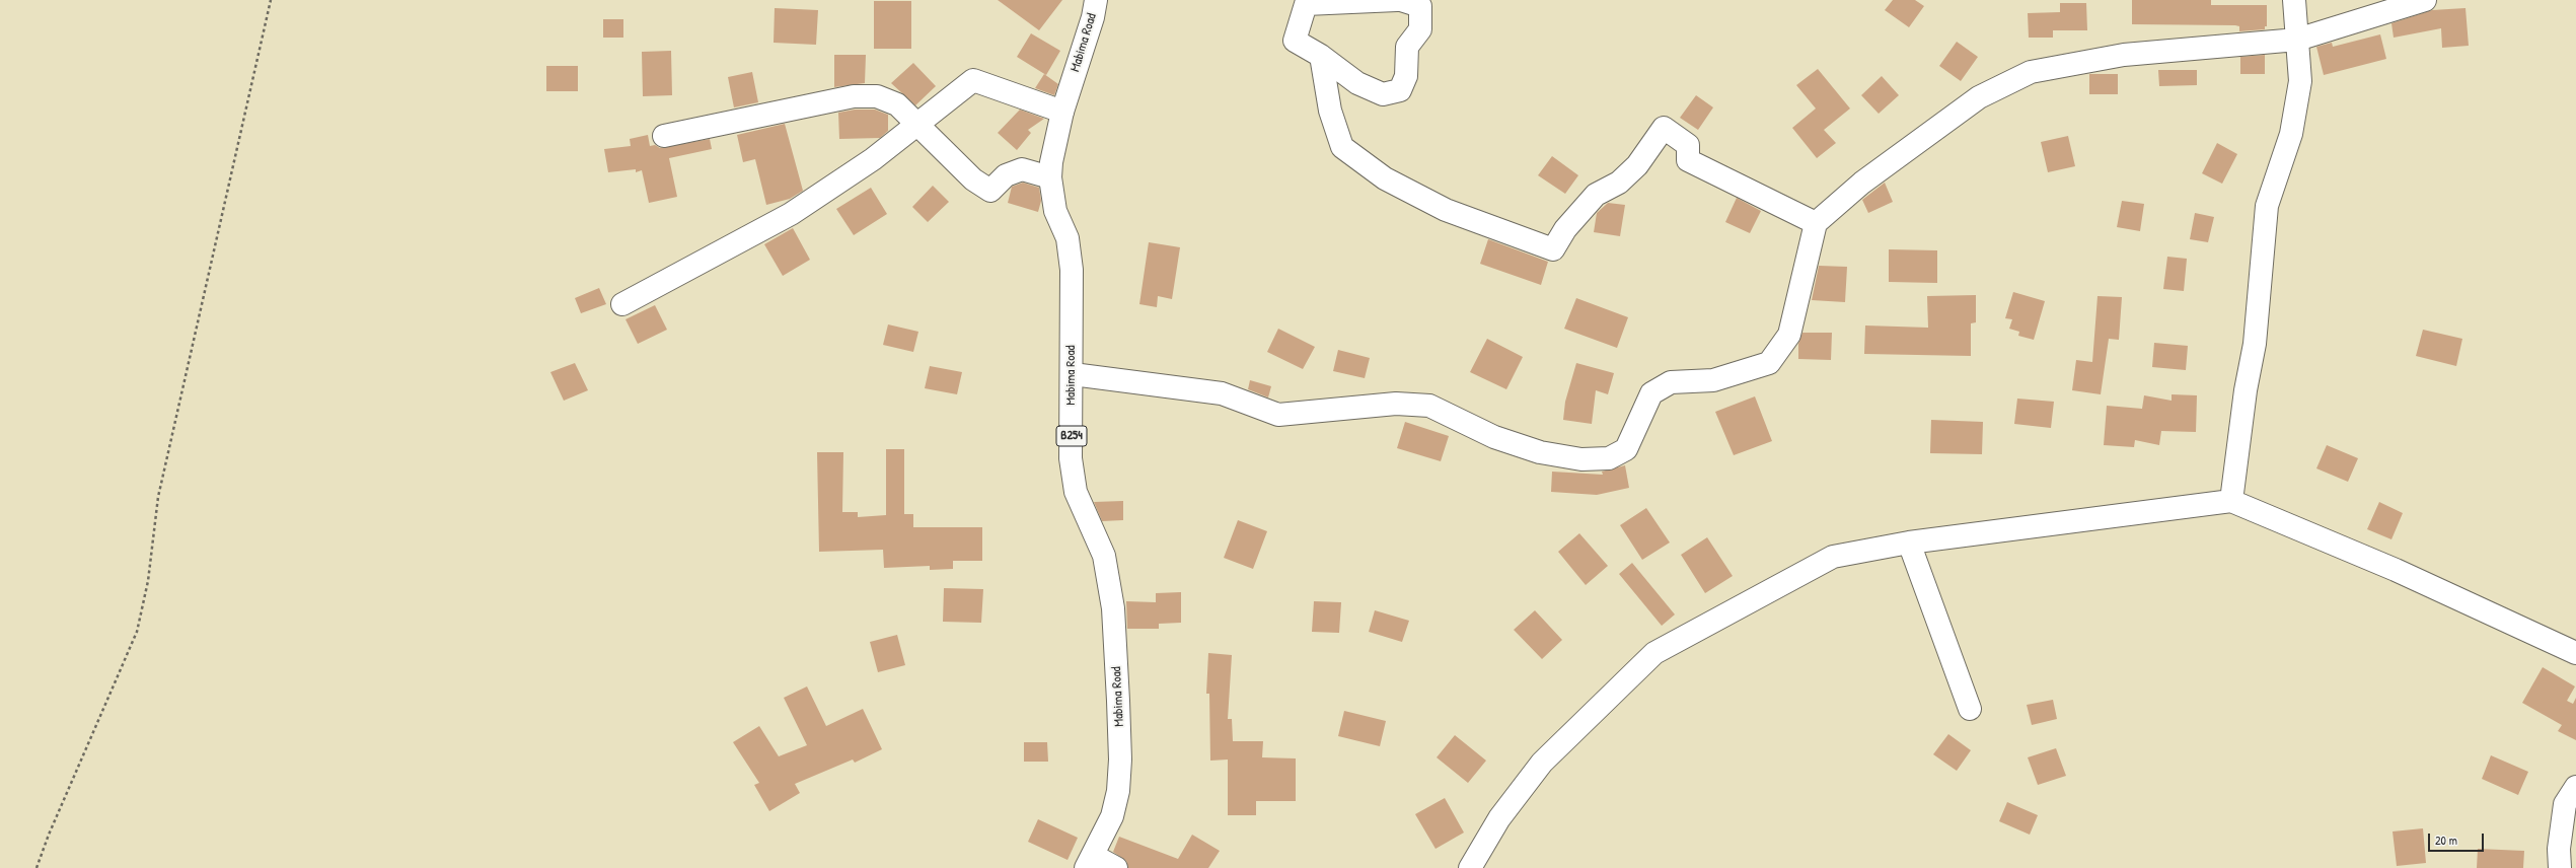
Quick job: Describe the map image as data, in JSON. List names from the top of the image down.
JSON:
{
  "streets": {
    "street": ["Mabima Road", "B254"]
  },
  "scale_bar": "20 m"
}
